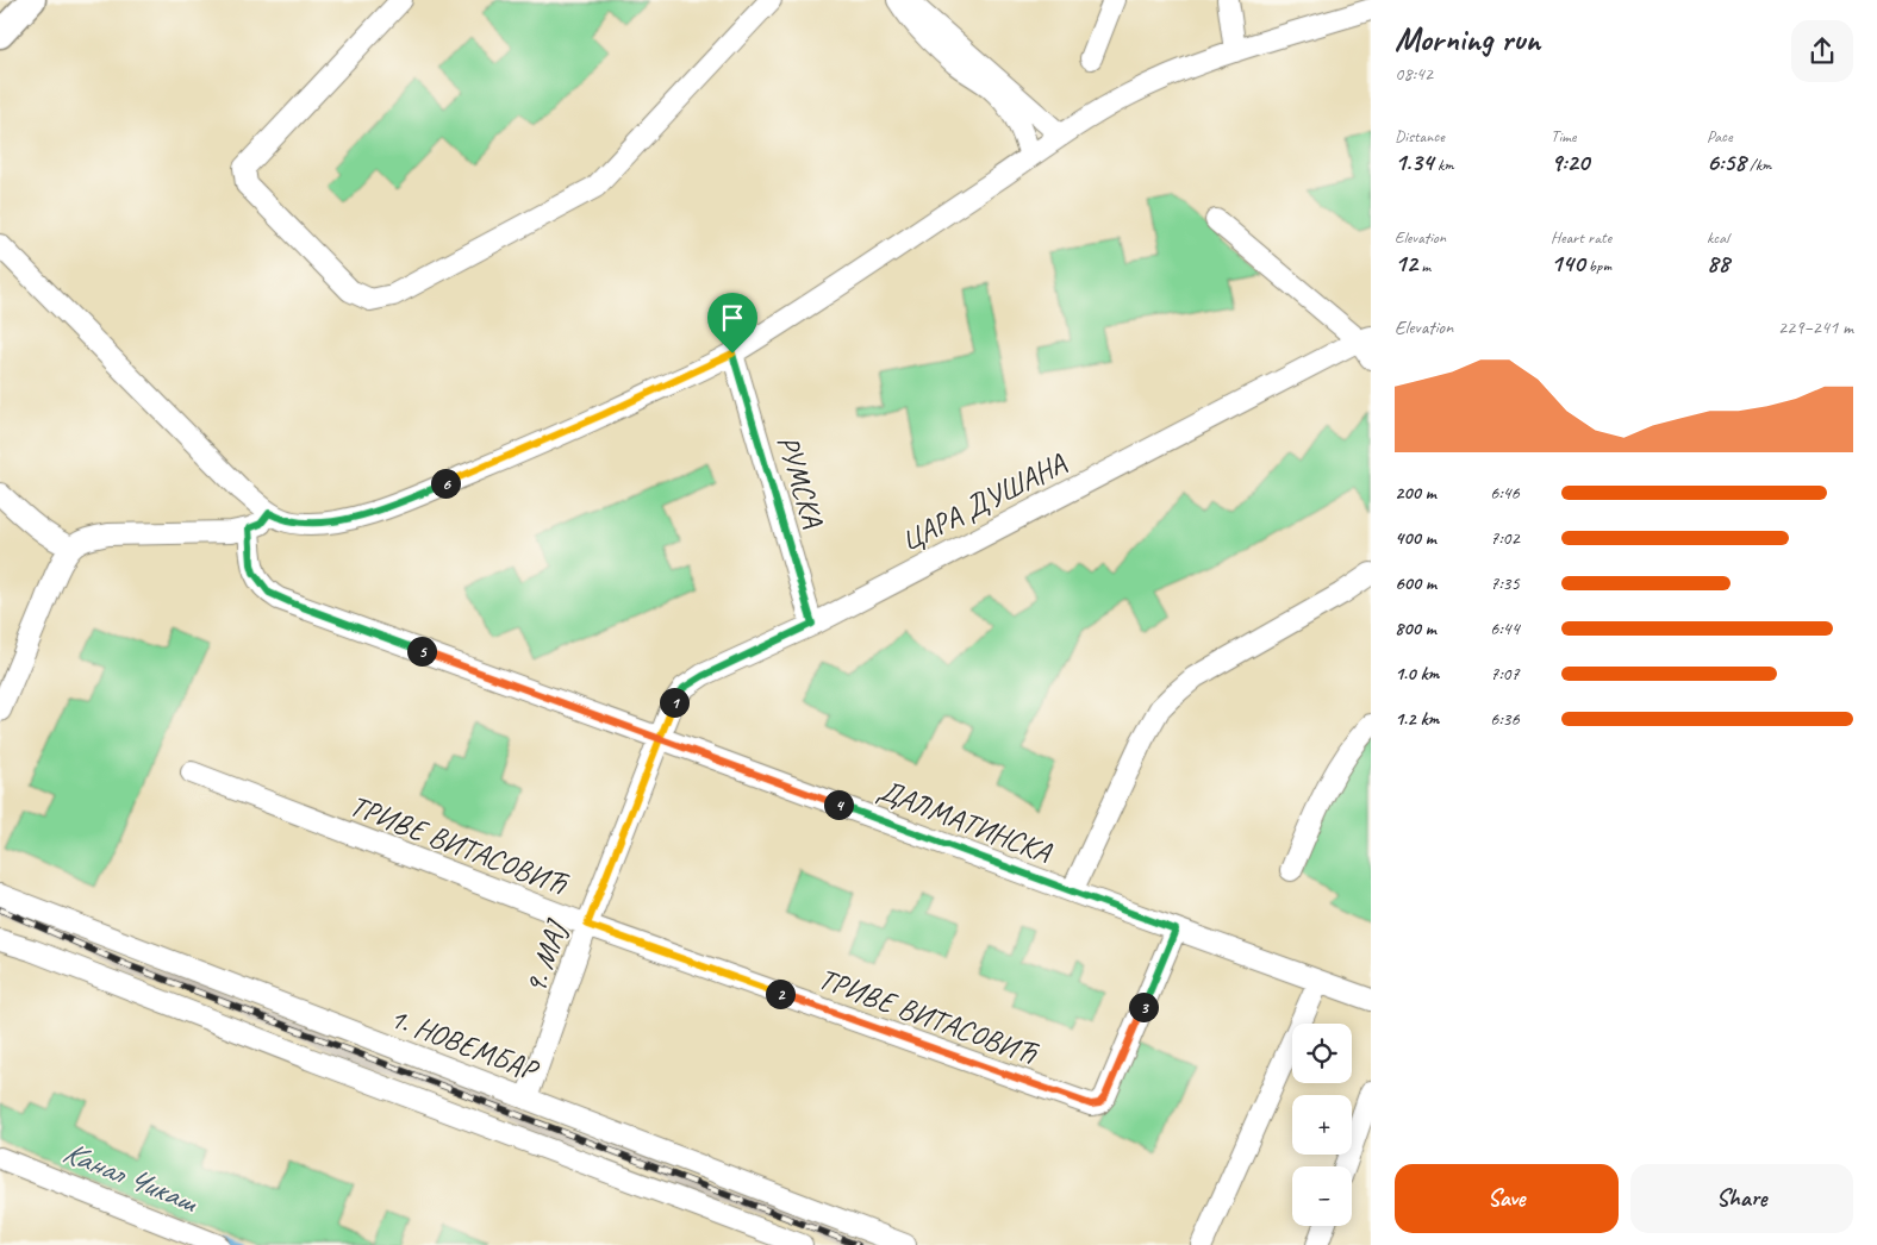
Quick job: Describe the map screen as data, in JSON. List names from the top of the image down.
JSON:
{
  "streets": {
    "street": [
      "РУМСКА",
      "ЦАРА ДУШАНА",
      "ДАЛМАТИНСКА",
      "ТРИВЕ ВИТАСОВИЋ",
      "9. МАЈ",
      "1. НОВЕМБАР"
    ]
  },
  "crossings": [
    ["РУМСКА", "ЦАРА ДУШАНА"],
    ["ЦАРА ДУШАНА", "ДАЛМАТИНСКА"],
    ["ЦАРА ДУШАНА", "9. МАЈ"],
    ["ДАЛМАТИНСКА", "ТРИВЕ ВИТАСОВИЋ"],
    ["ДАЛМАТИНСКА", "9. МАЈ"],
    ["ТРИВЕ ВИТАСОВИЋ", "9. МАЈ"],
    ["9. МАЈ", "1. НОВЕМБАР"]
  ],
  "water": ["Канал Чикаш"],
  "page": {
    "heading": ["Morning run", "08:42"],
    "stats": [
      ["Distance", "1.34 km"],
      ["Time", "9:20"],
      ["Pace", "6:58 /km"],
      ["Elevation", "12 m"],
      ["Heart rate", "140 bpm"],
      ["kcal", "88"]
    ],
    "chart": ["Elevation", "229–241 m"],
    "pins": [
      "6",
      "5",
      "1",
      "4",
      "2",
      "3"
    ],
    "list": [
      {
        "name": "200 m",
        "note": "6:46"
      },
      {
        "name": "400 m",
        "note": "7:02"
      },
      {
        "name": "600 m",
        "note": "7:35"
      },
      {
        "name": "800 m",
        "note": "6:44"
      },
      {
        "name": "1.0 km",
        "note": "7:07"
      },
      {
        "name": "1.2 km",
        "note": "6:36"
      }
    ],
    "map_buttons": ["+", "−"],
    "buttons": ["Save", "Share"]
  }
}
